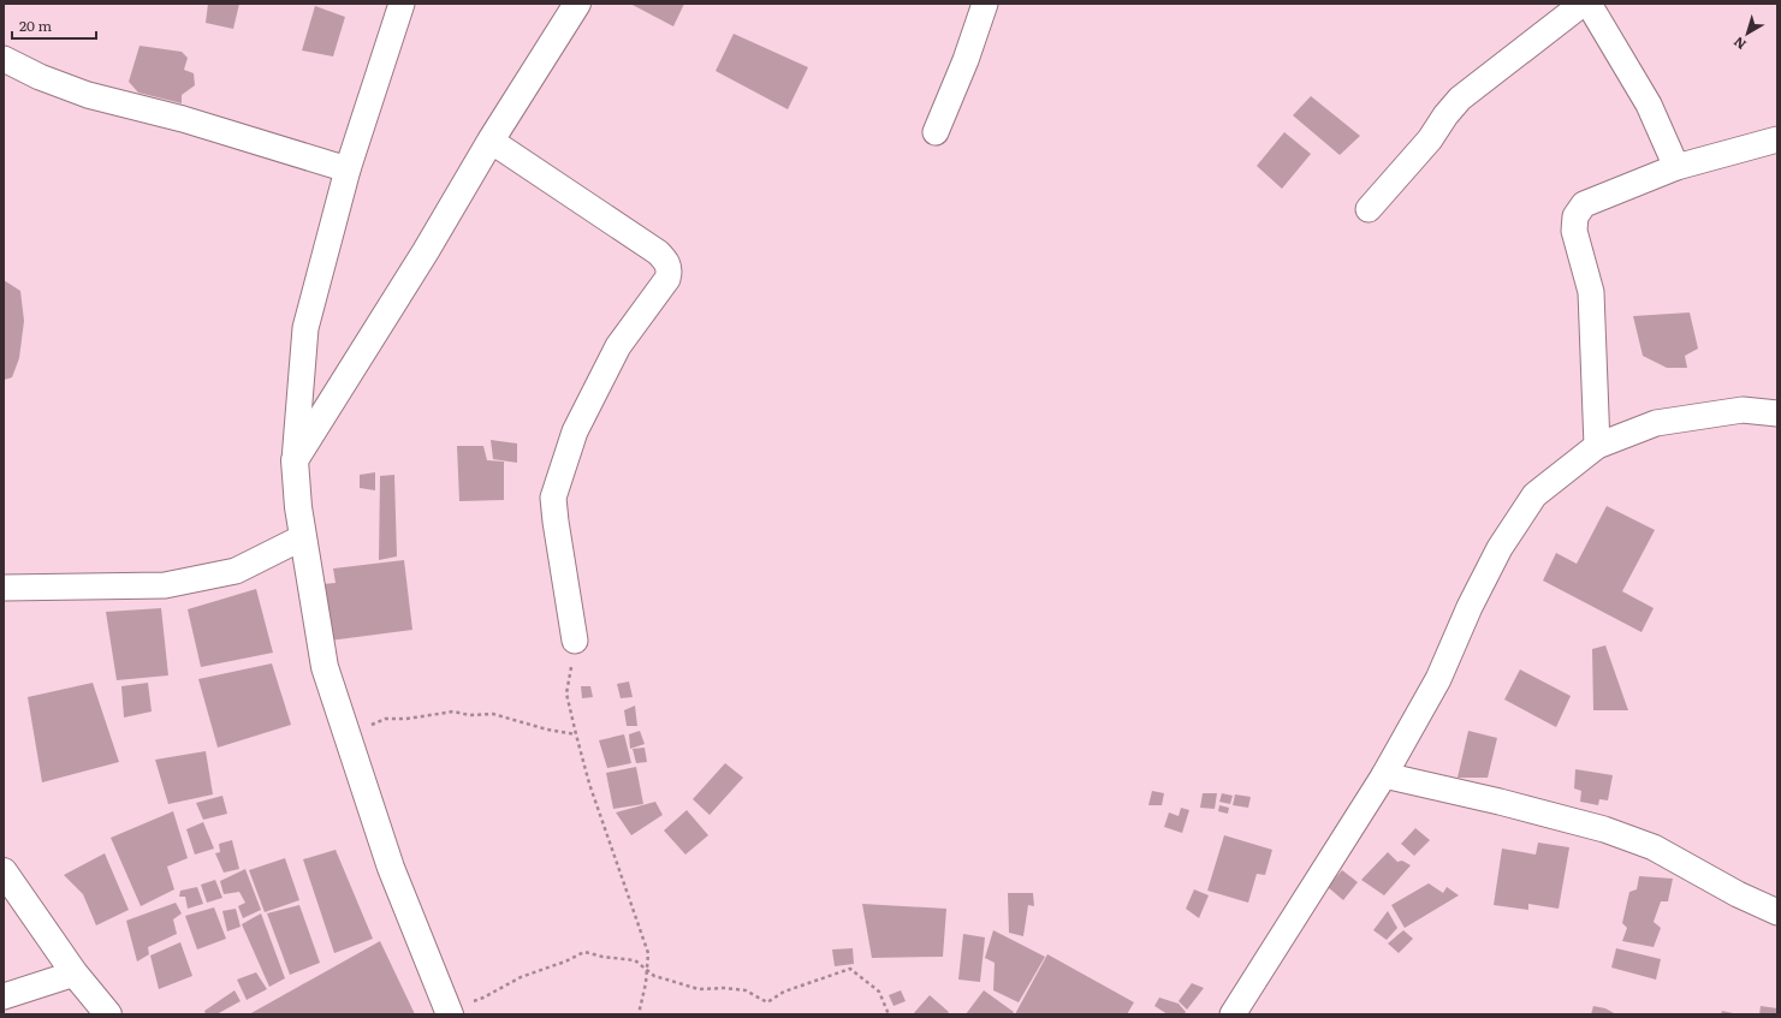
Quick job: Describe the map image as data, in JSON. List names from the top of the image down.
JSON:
{
  "scale_bar": "20 m",
  "north": "bottom left"
}
